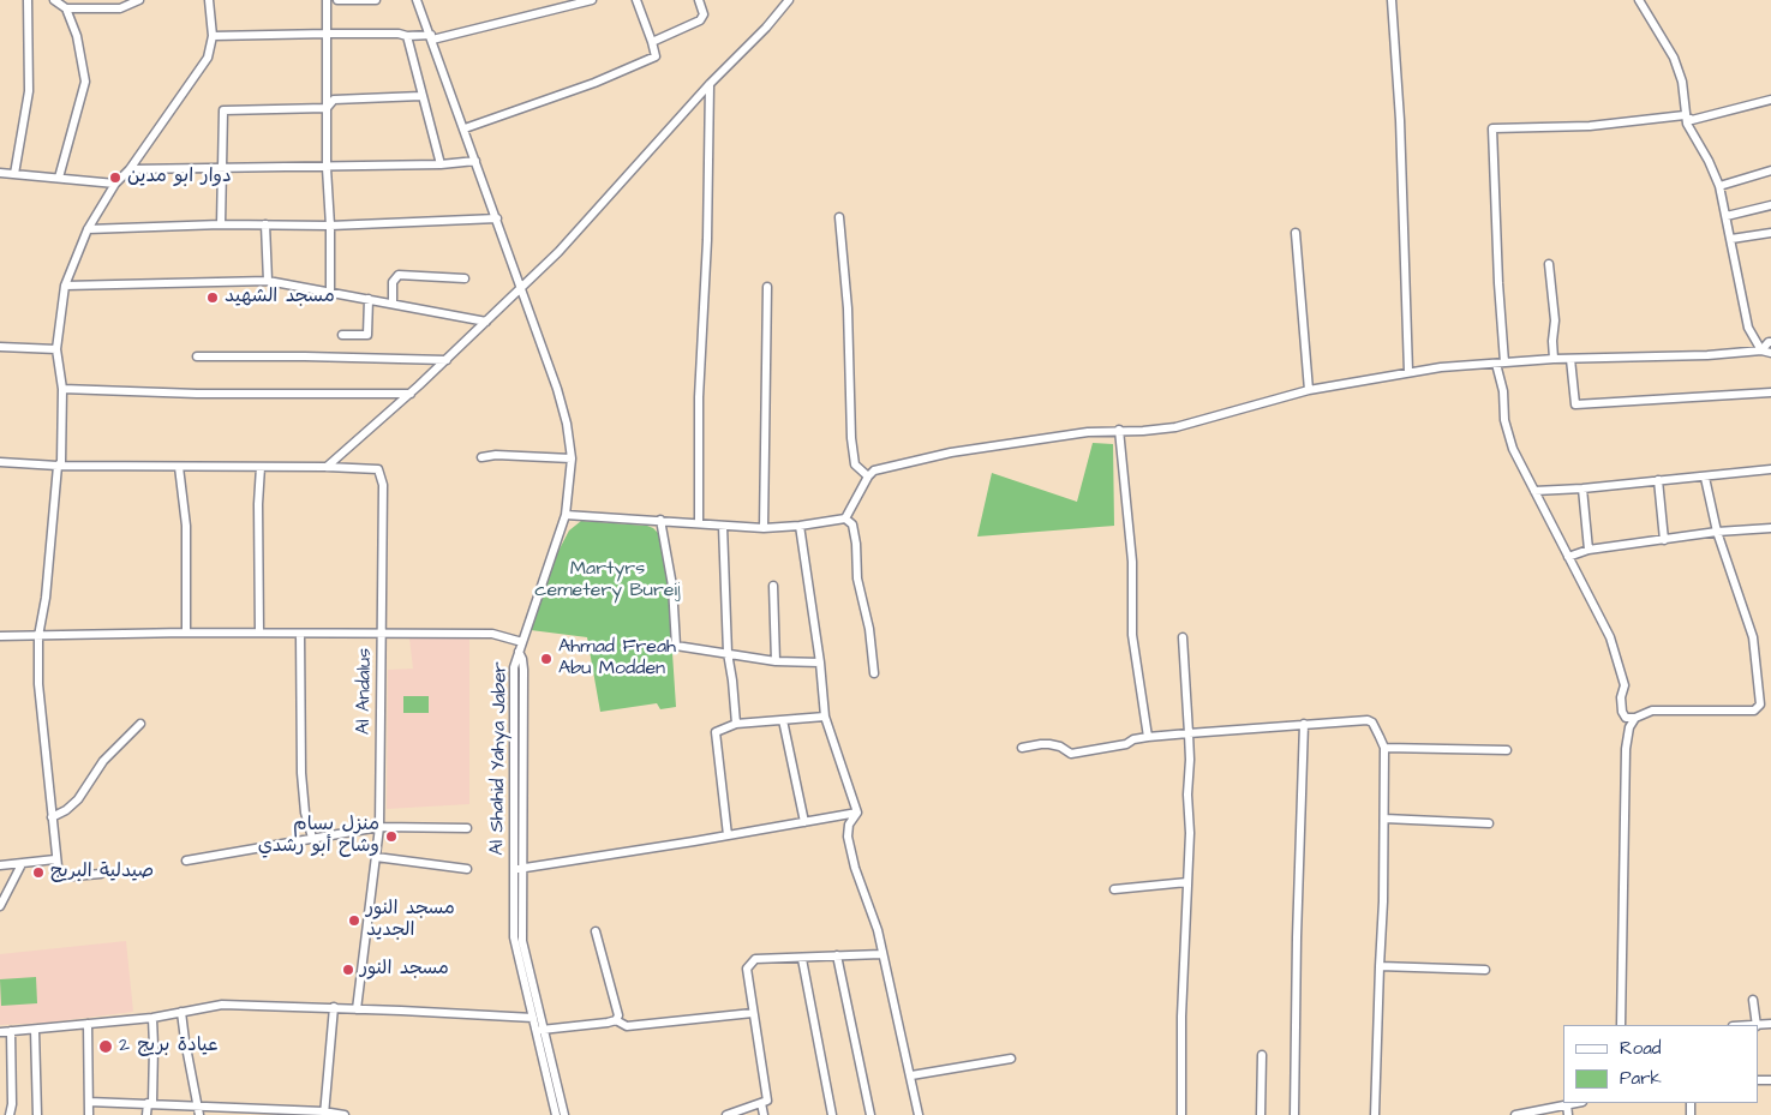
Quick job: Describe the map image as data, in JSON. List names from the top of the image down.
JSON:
{
  "streets": {
    "street": ["Al Andalus", "Al Shahid Yahya Jaber"]
  },
  "parks": ["Martyrs cemetery Bureij"],
  "places": [
    "دوار ابو مدين",
    "مسجد الشهيد",
    "Ahmad Freah Abu Modden",
    "منزل بسام وشاح أبو رشدي",
    "صيدلية البريج",
    "مسجد النور الجديد",
    "مسجد النور",
    "عيادة بريج 2"
  ],
  "legend": ["Road", "Park"]
}
